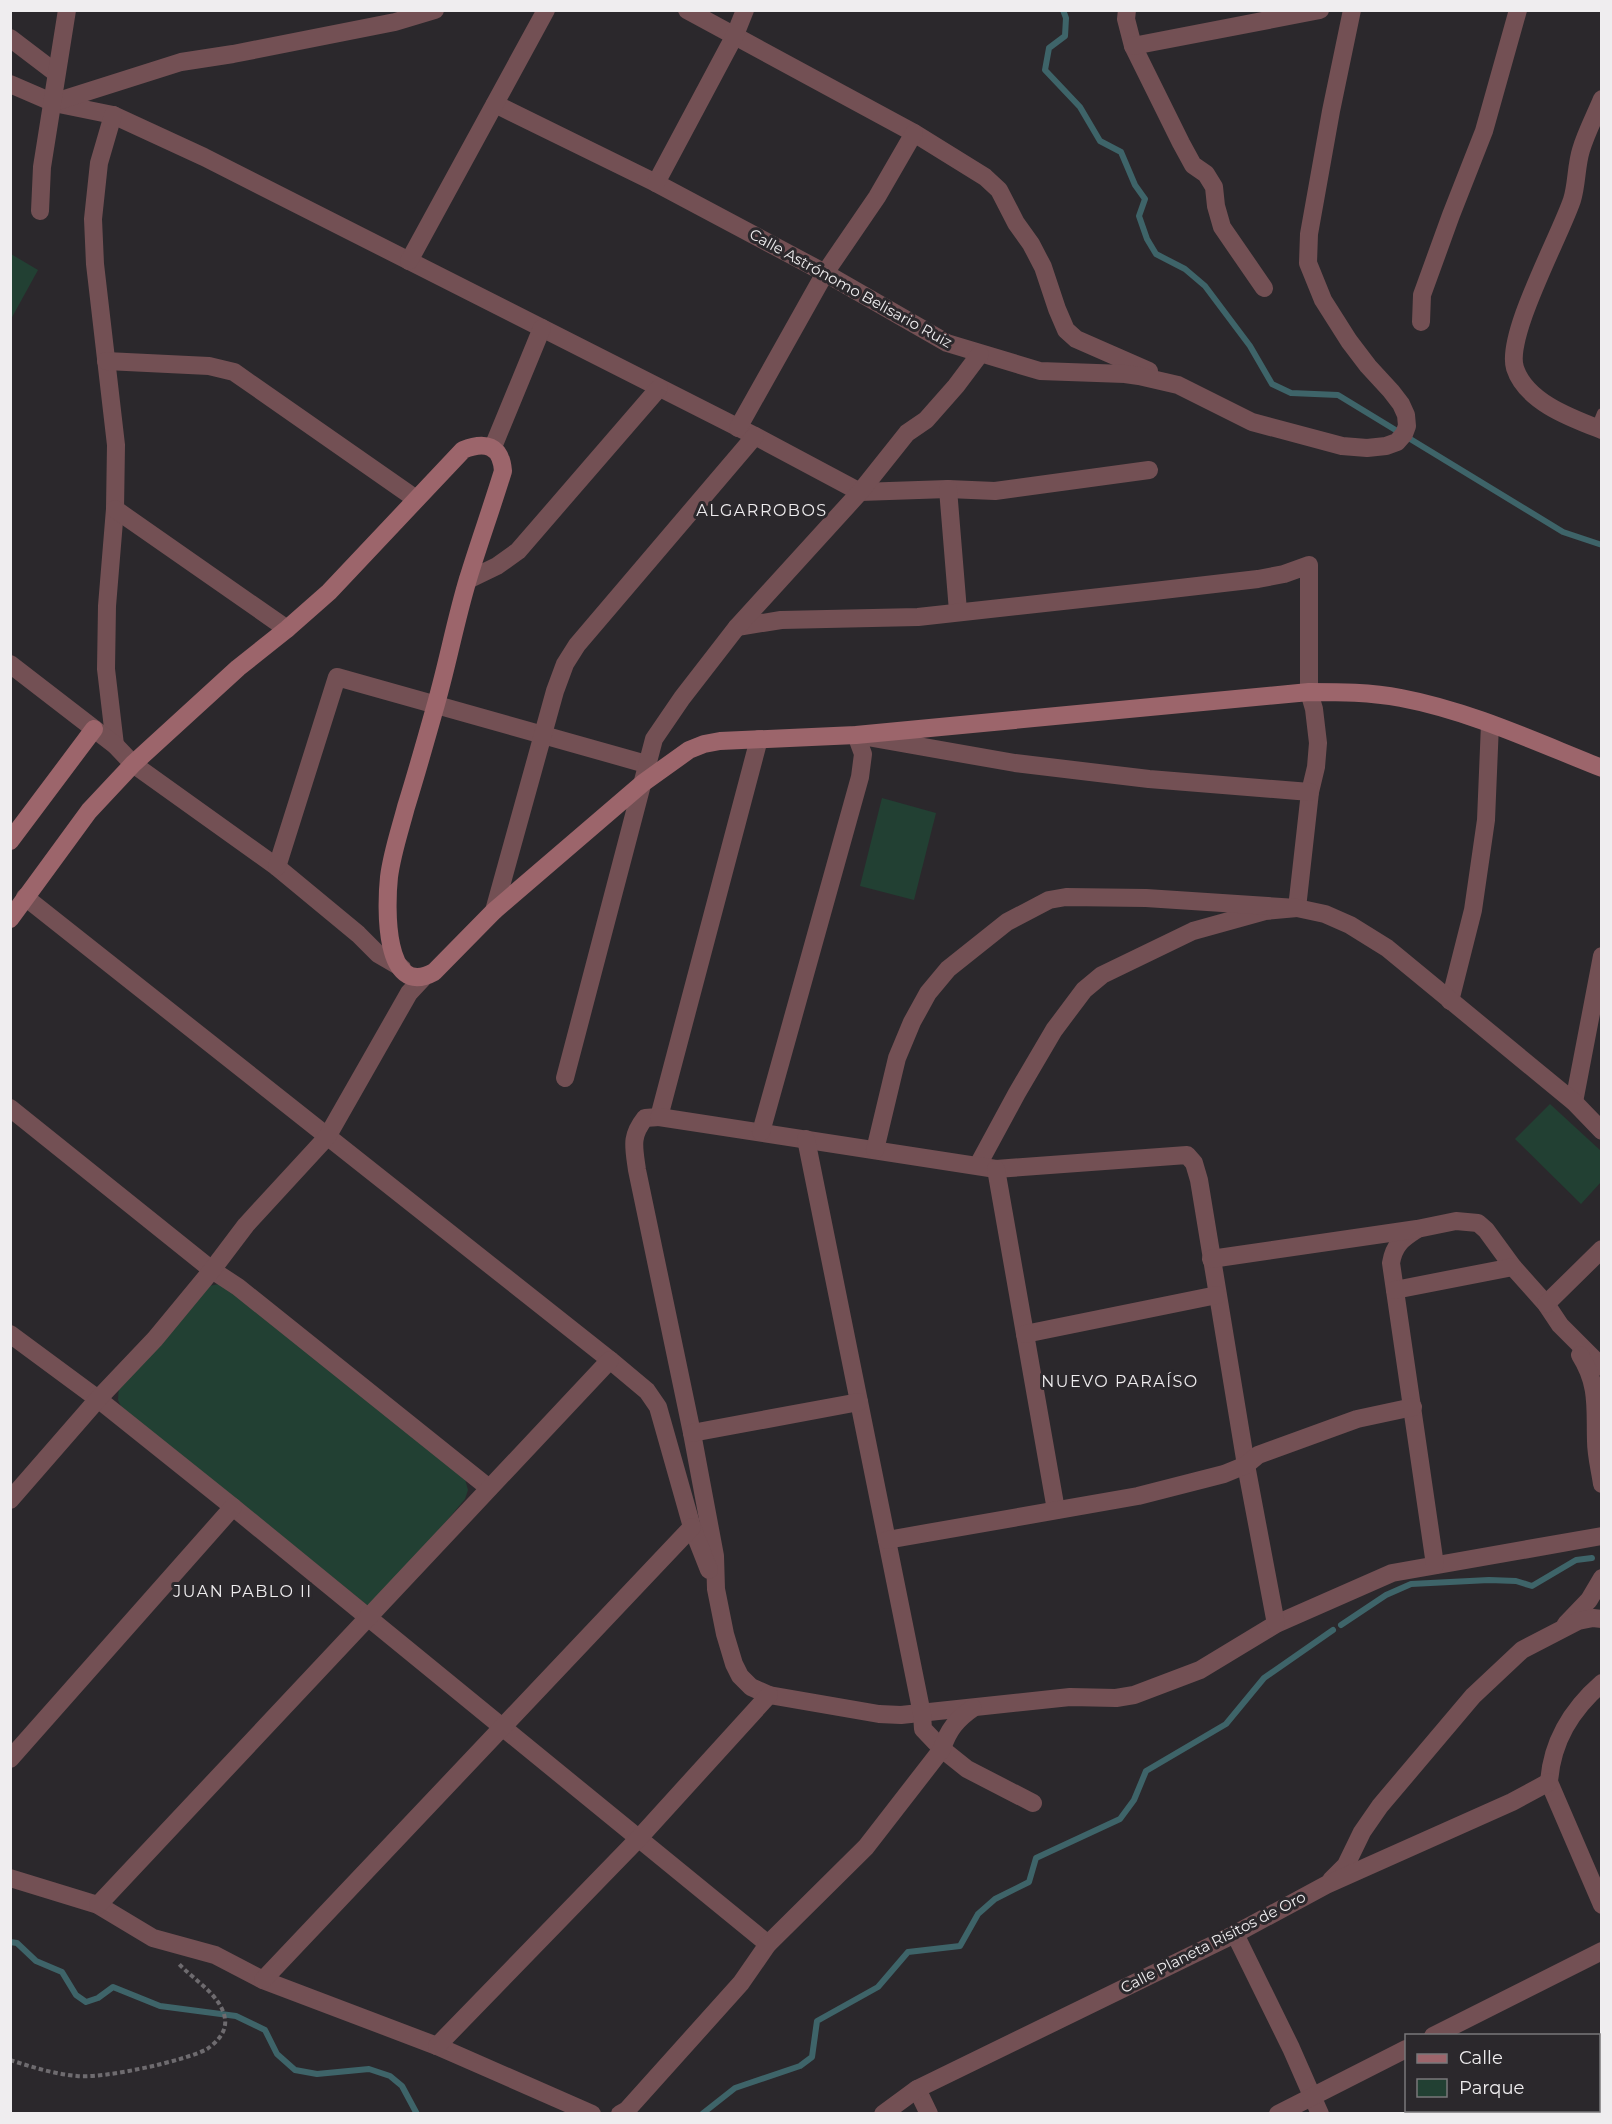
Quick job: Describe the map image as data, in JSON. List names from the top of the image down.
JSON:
{
  "streets": {
    "street": ["Calle Astrónomo Belisario Ruiz", "Calle Planeta Risitos de Oro"]
  },
  "districts": ["ALGARROBOS", "NUEVO PARAÍSO", "JUAN PABLO II"],
  "legend": ["Calle", "Parque"]
}
